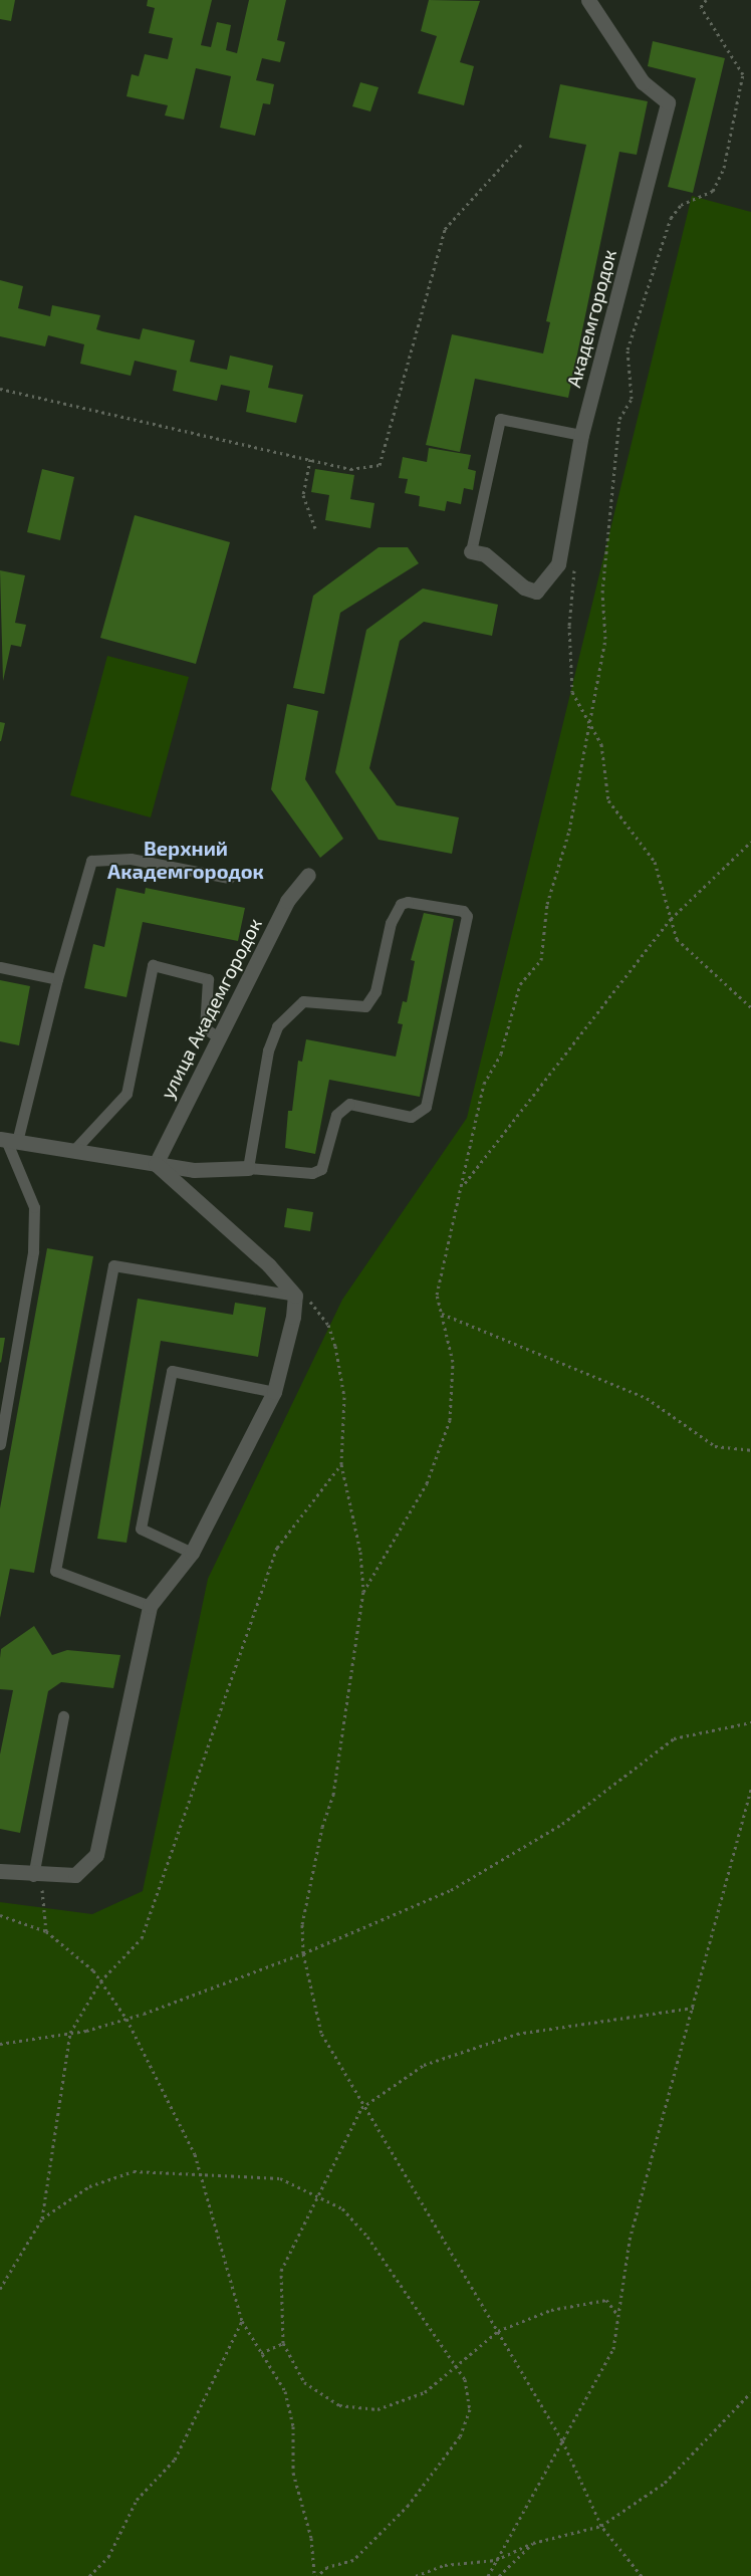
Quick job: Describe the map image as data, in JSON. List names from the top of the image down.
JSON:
{
  "streets": {
    "street": ["Академгородок", "улица Академгородок"]
  },
  "districts": ["Верхний Академгородок"]
}
